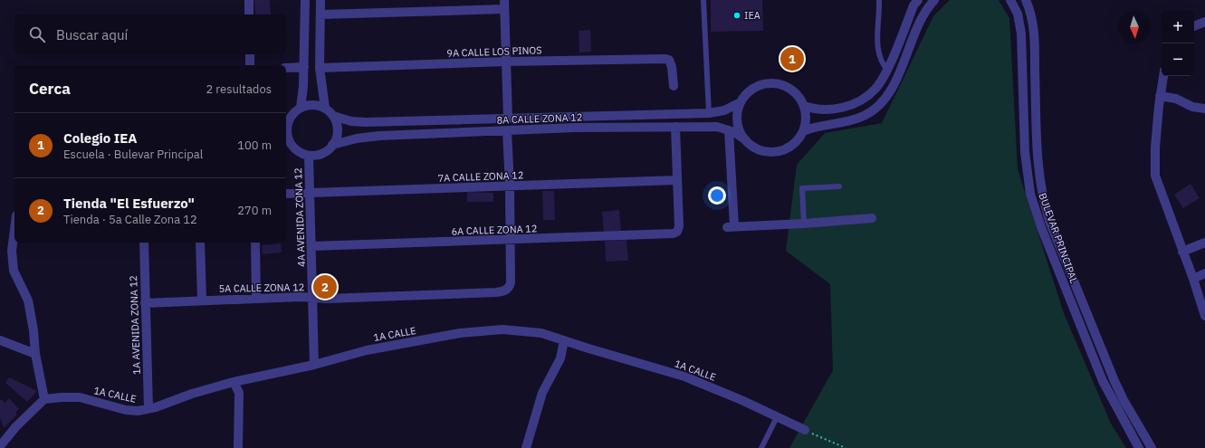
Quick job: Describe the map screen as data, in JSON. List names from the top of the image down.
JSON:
{
  "streets": {
    "street": [
      "9A CALLE LOS PINOS",
      "8A CALLE ZONA 12",
      "7A CALLE ZONA 12",
      "4A AVENIDA ZONA 12",
      "6A CALLE ZONA 12",
      "BULEVAR PRINCIPAL",
      "5A CALLE ZONA 12",
      "1A AVENIDA ZONA 12",
      "1A CALLE"
    ]
  },
  "crossings": [
    ["8A CALLE ZONA 12", "4A AVENIDA ZONA 12"],
    ["7A CALLE ZONA 12", "4A AVENIDA ZONA 12"],
    ["7A CALLE ZONA 12", "6A CALLE ZONA 12"],
    ["4A AVENIDA ZONA 12", "6A CALLE ZONA 12"],
    ["4A AVENIDA ZONA 12", "5A CALLE ZONA 12"],
    ["4A AVENIDA ZONA 12", "1A CALLE"],
    ["6A CALLE ZONA 12", "5A CALLE ZONA 12"],
    ["5A CALLE ZONA 12", "1A AVENIDA ZONA 12"],
    ["1A AVENIDA ZONA 12", "1A CALLE"]
  ],
  "places": ["IEA"],
  "north": "bottom",
  "page": {
    "map_buttons": ["+", "−"],
    "search": "Buscar aquí",
    "pins": ["1", "2"],
    "heading": ["Cerca", "2 resultados"],
    "list": [
      {
        "mark": "1",
        "name": "Colegio IEA",
        "note": "Escuela · Bulevar Principal",
        "value": "100 m"
      },
      {
        "mark": "2",
        "name": "Tienda \"El Esfuerzo\"",
        "note": "Tienda · 5a Calle Zona 12",
        "value": "270 m"
      }
    ]
  }
}
